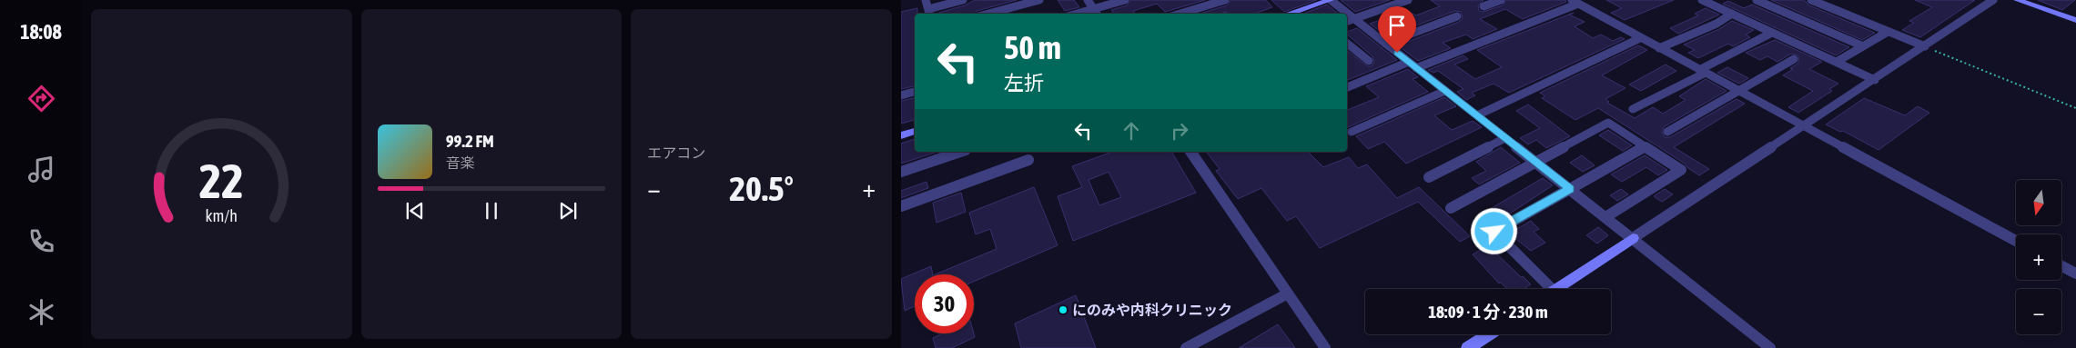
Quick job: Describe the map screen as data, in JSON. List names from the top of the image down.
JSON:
{
  "places": ["にのみや内科クリニック"],
  "north": "bottom",
  "page": {
    "tabs": "18:08",
    "tile": "エアコン",
    "turn": ["50 m", "左折"],
    "song": ["99.2 FM", "音楽"],
    "heat": ["−", "20.5°", "+"],
    "map_buttons": ["+", "−"],
    "limit": "30",
    "trip": "18:09 · 1 分 · 230 m",
    "gauge": ["22", "km/h"]
  }
}
